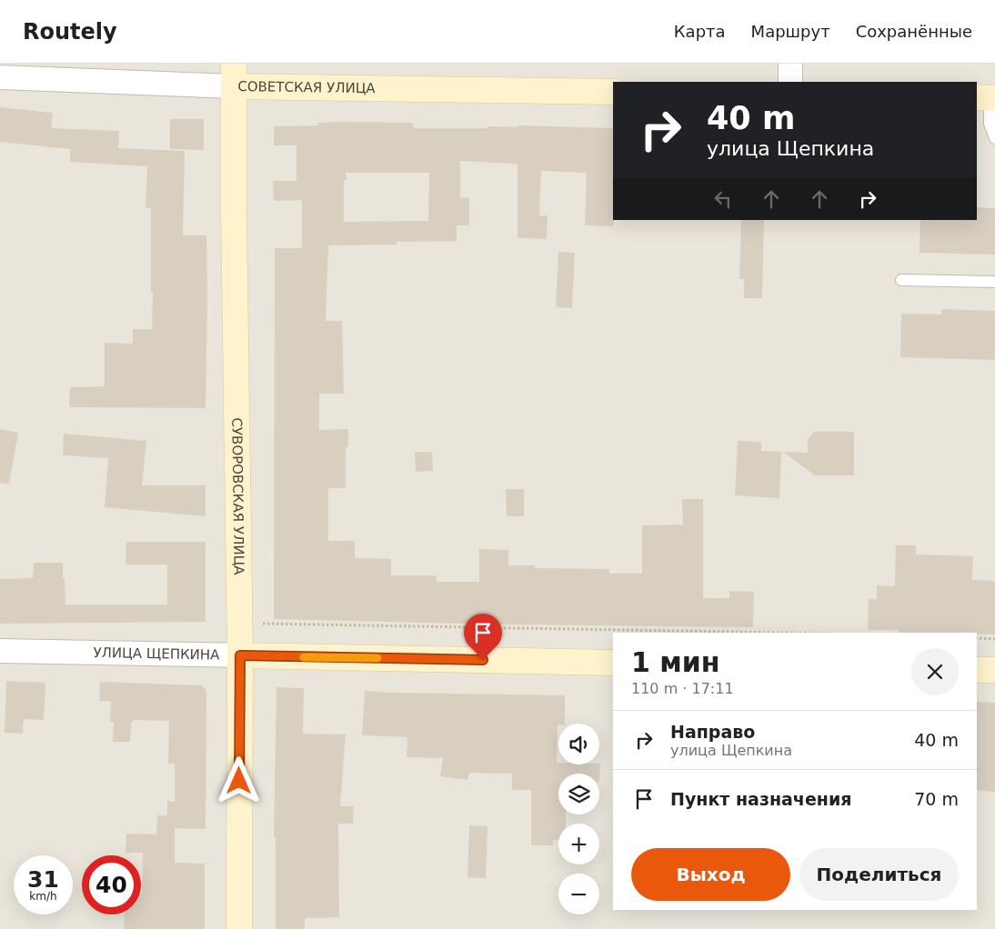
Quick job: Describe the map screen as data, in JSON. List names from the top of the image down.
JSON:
{
  "streets": {
    "street": ["СОВЕТСКАЯ УЛИЦА", "СУВОРОВСКАЯ УЛИЦА", "УЛИЦА ЩЕПКИНА"]
  },
  "crossings": [
    ["СОВЕТСКАЯ УЛИЦА", "СУВОРОВСКАЯ УЛИЦА"],
    ["СУВОРОВСКАЯ УЛИЦА", "УЛИЦА ЩЕПКИНА"]
  ],
  "page": {
    "header": "Routely",
    "nav": ["Карта", "Маршрут", "Сохранённые"],
    "turn": ["40 m", "улица Щепкина"],
    "heading": ["1 мин", "110 m · 17:11"],
    "list": [
      {
        "name": "Направо",
        "note": "улица Щепкина",
        "value": "40 m"
      },
      {
        "name": "Пункт назначения",
        "value": "70 m"
      }
    ],
    "map_buttons": ["+", "−"],
    "buttons": ["Выход", "Поделиться"],
    "speed": "31 km/h",
    "limit": "40"
  }
}
